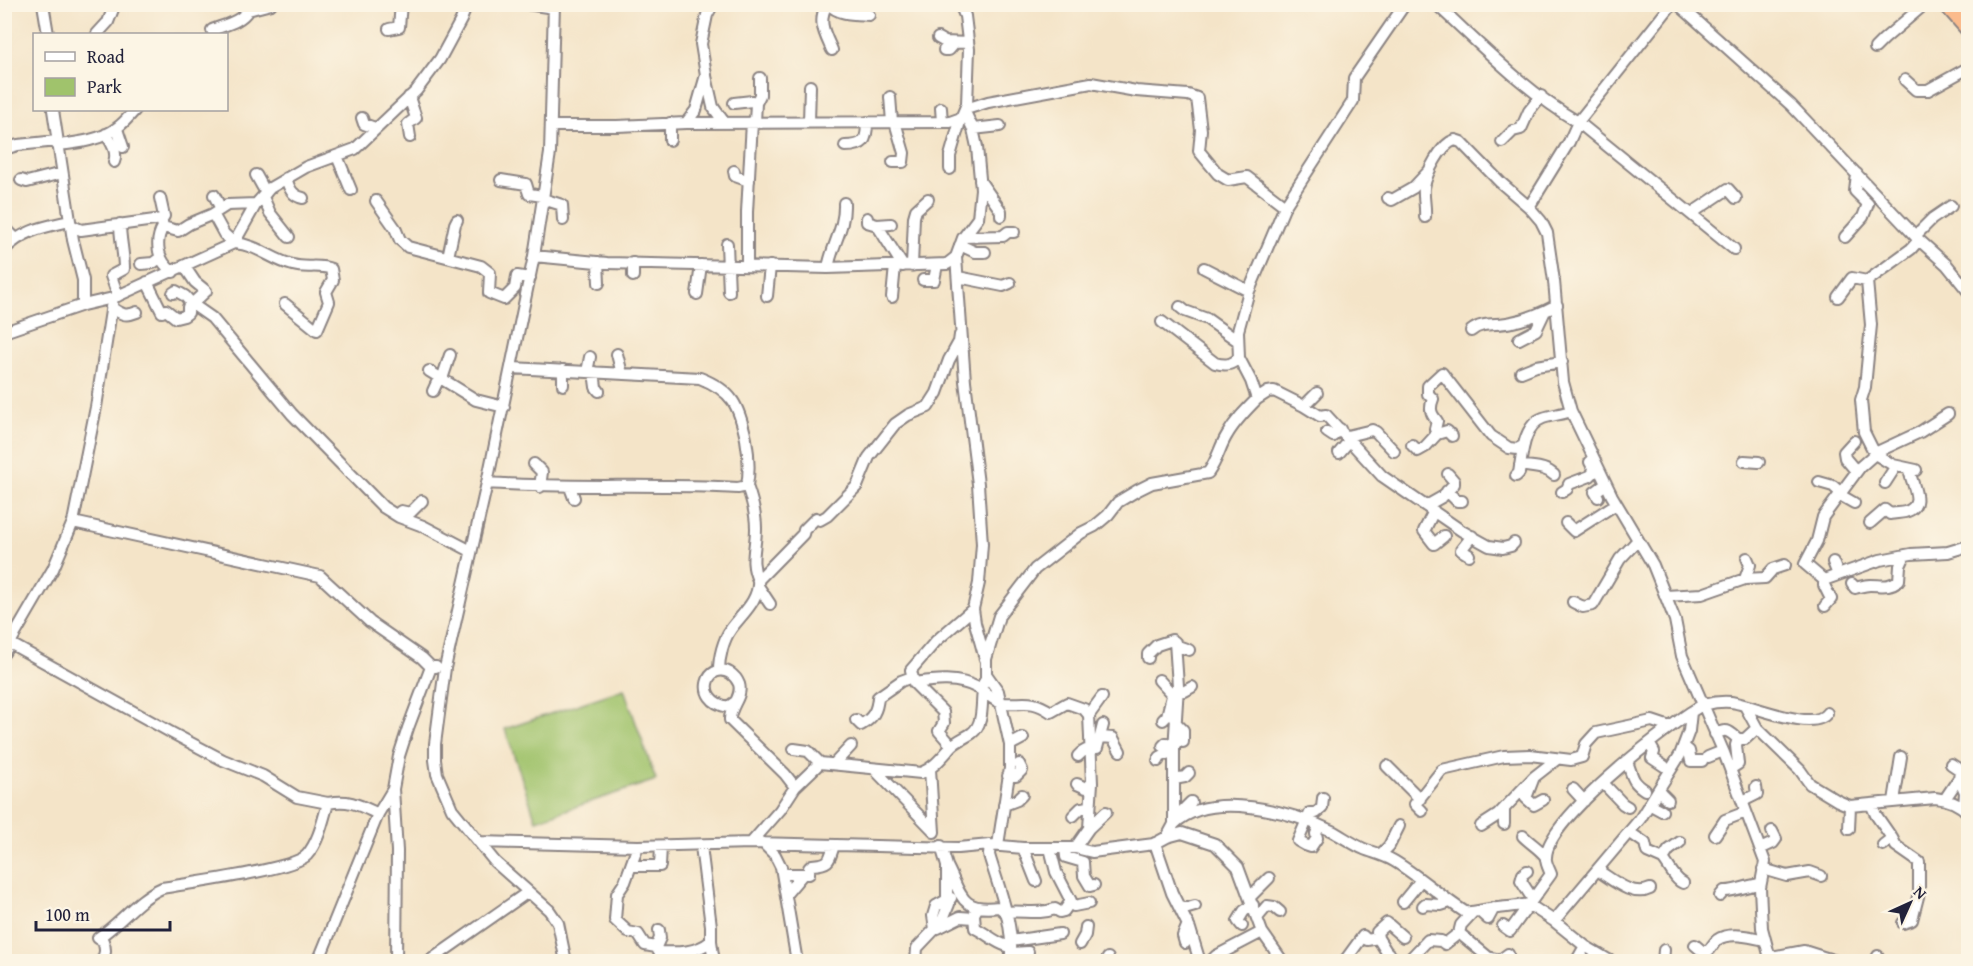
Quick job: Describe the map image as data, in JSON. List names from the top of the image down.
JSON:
{
  "legend": ["Road", "Park"],
  "scale_bar": "100 m",
  "north": "top right"
}
